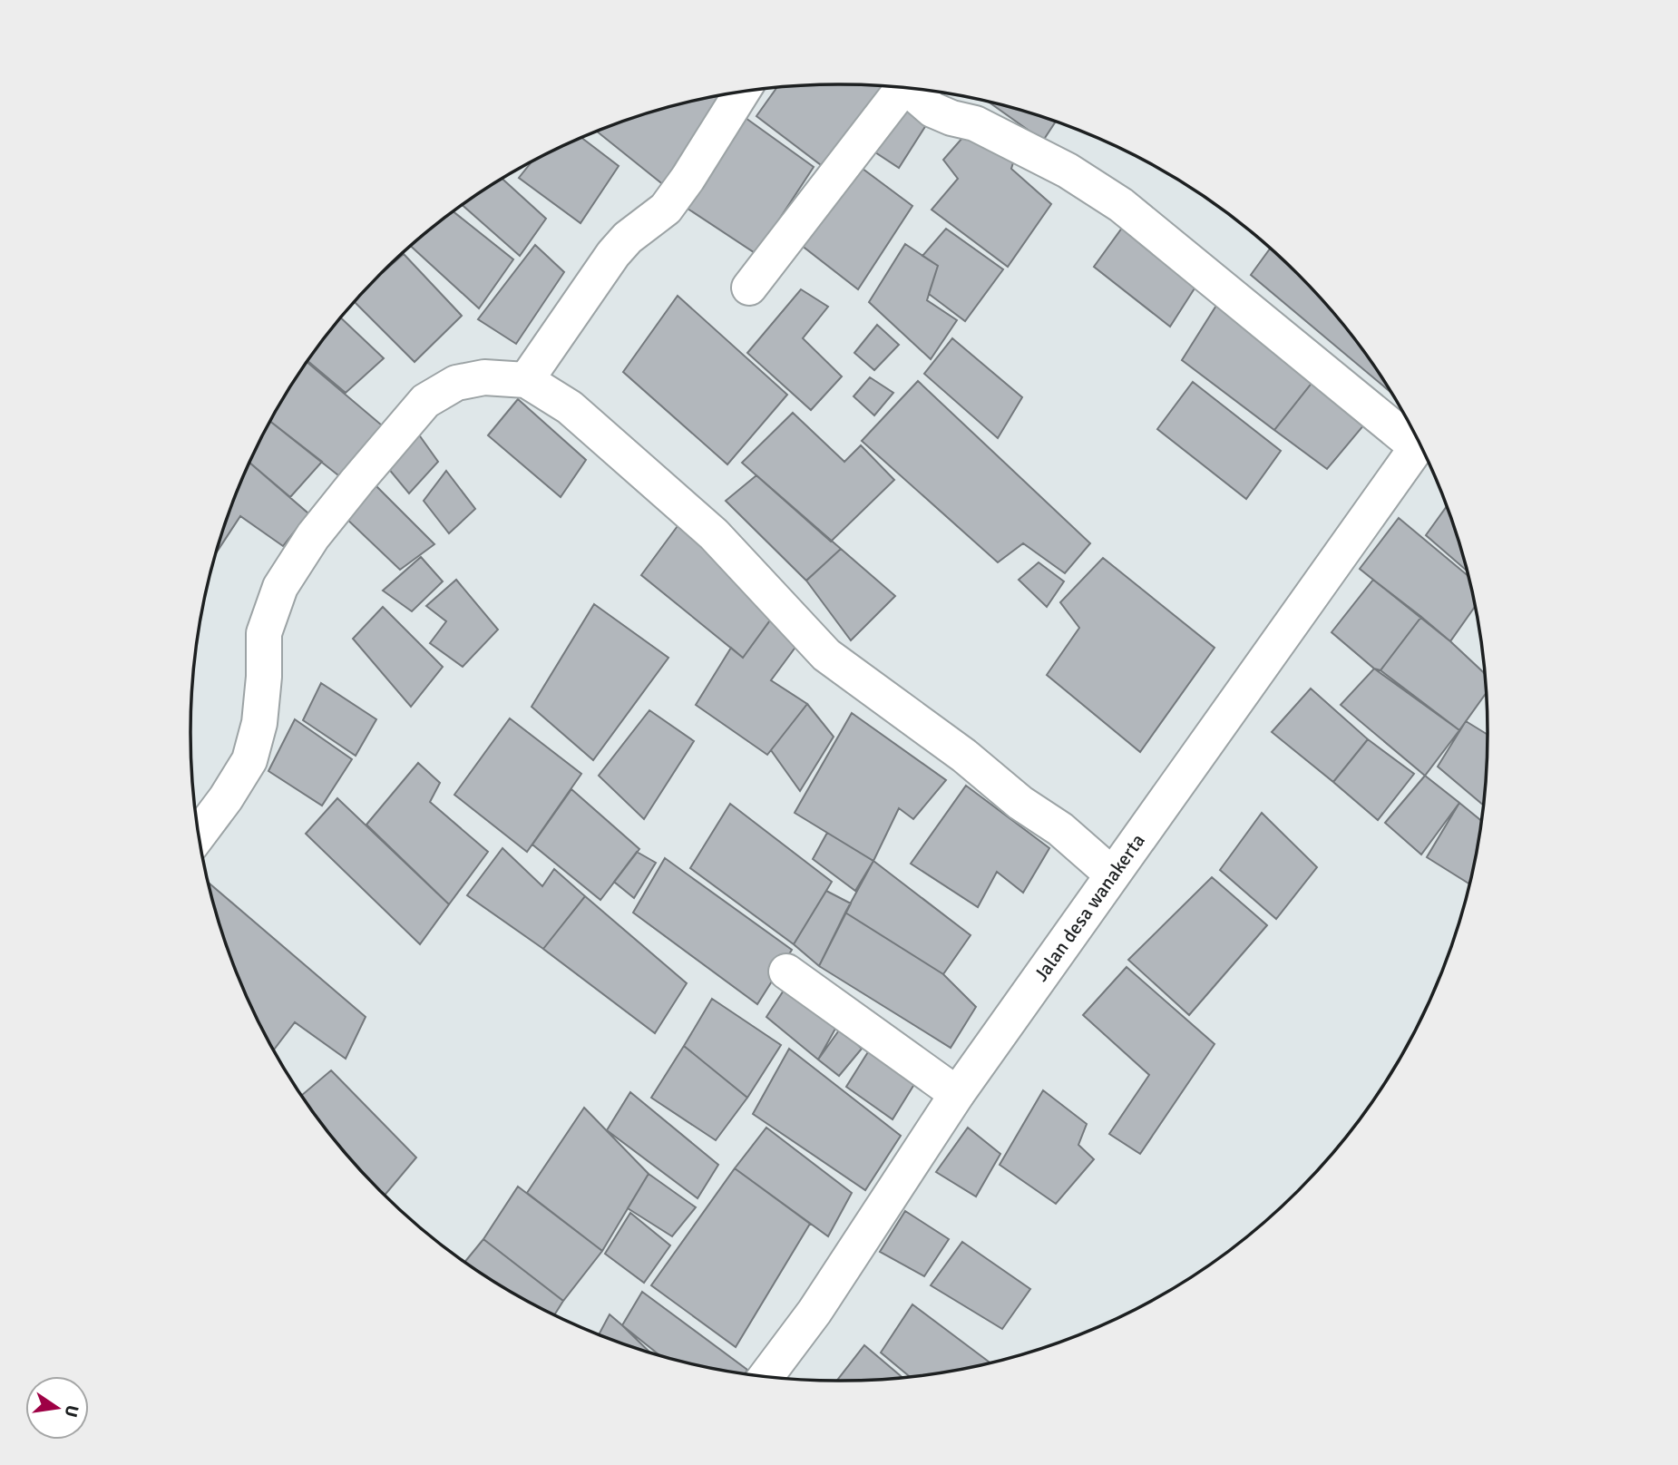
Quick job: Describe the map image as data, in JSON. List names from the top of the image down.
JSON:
{
  "streets": {
    "street": ["Jalan desa wanakerta"]
  },
  "north": "right"
}
